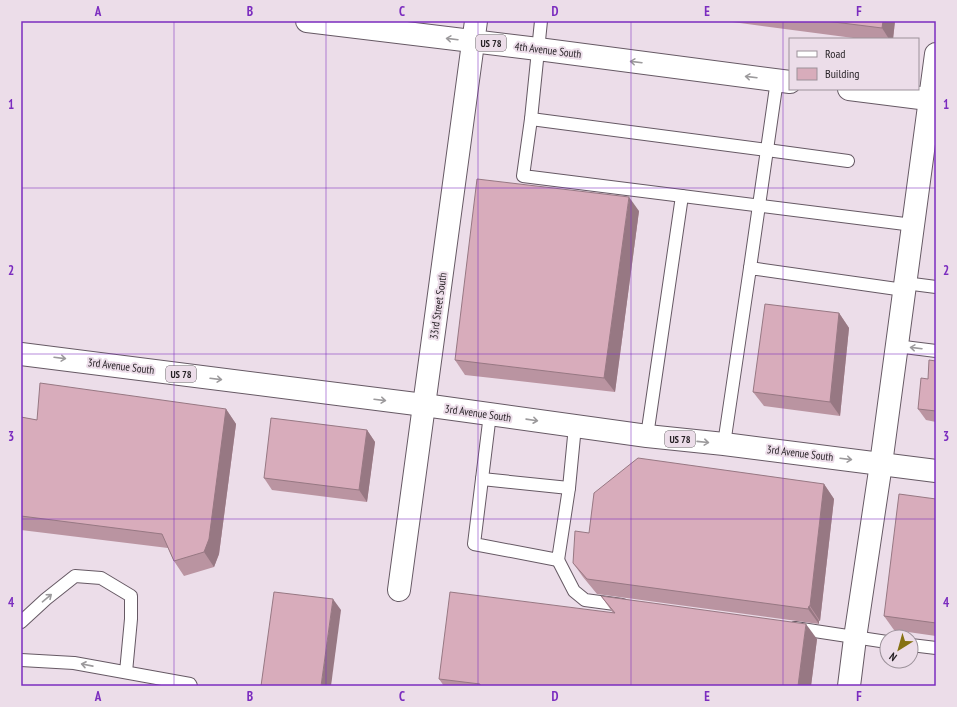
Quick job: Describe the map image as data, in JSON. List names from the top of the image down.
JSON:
{
  "streets": {
    "main road": [
      "US 78",
      "4th Avenue South",
      "33rd Street South",
      "3rd Avenue South"
    ]
  },
  "crossings": [
    ["4th Avenue South", "33rd Street South"],
    ["33rd Street South", "3rd Avenue South"]
  ],
  "one_way": ["4th Avenue South", "3rd Avenue South"],
  "legend": ["Road", "Building"],
  "north": "bottom left",
  "grid": {
    "columns": [
      "A",
      "B",
      "C",
      "D",
      "E",
      "F"
    ],
    "rows": [
      "1",
      "2",
      "3",
      "4"
    ]
  }
}
